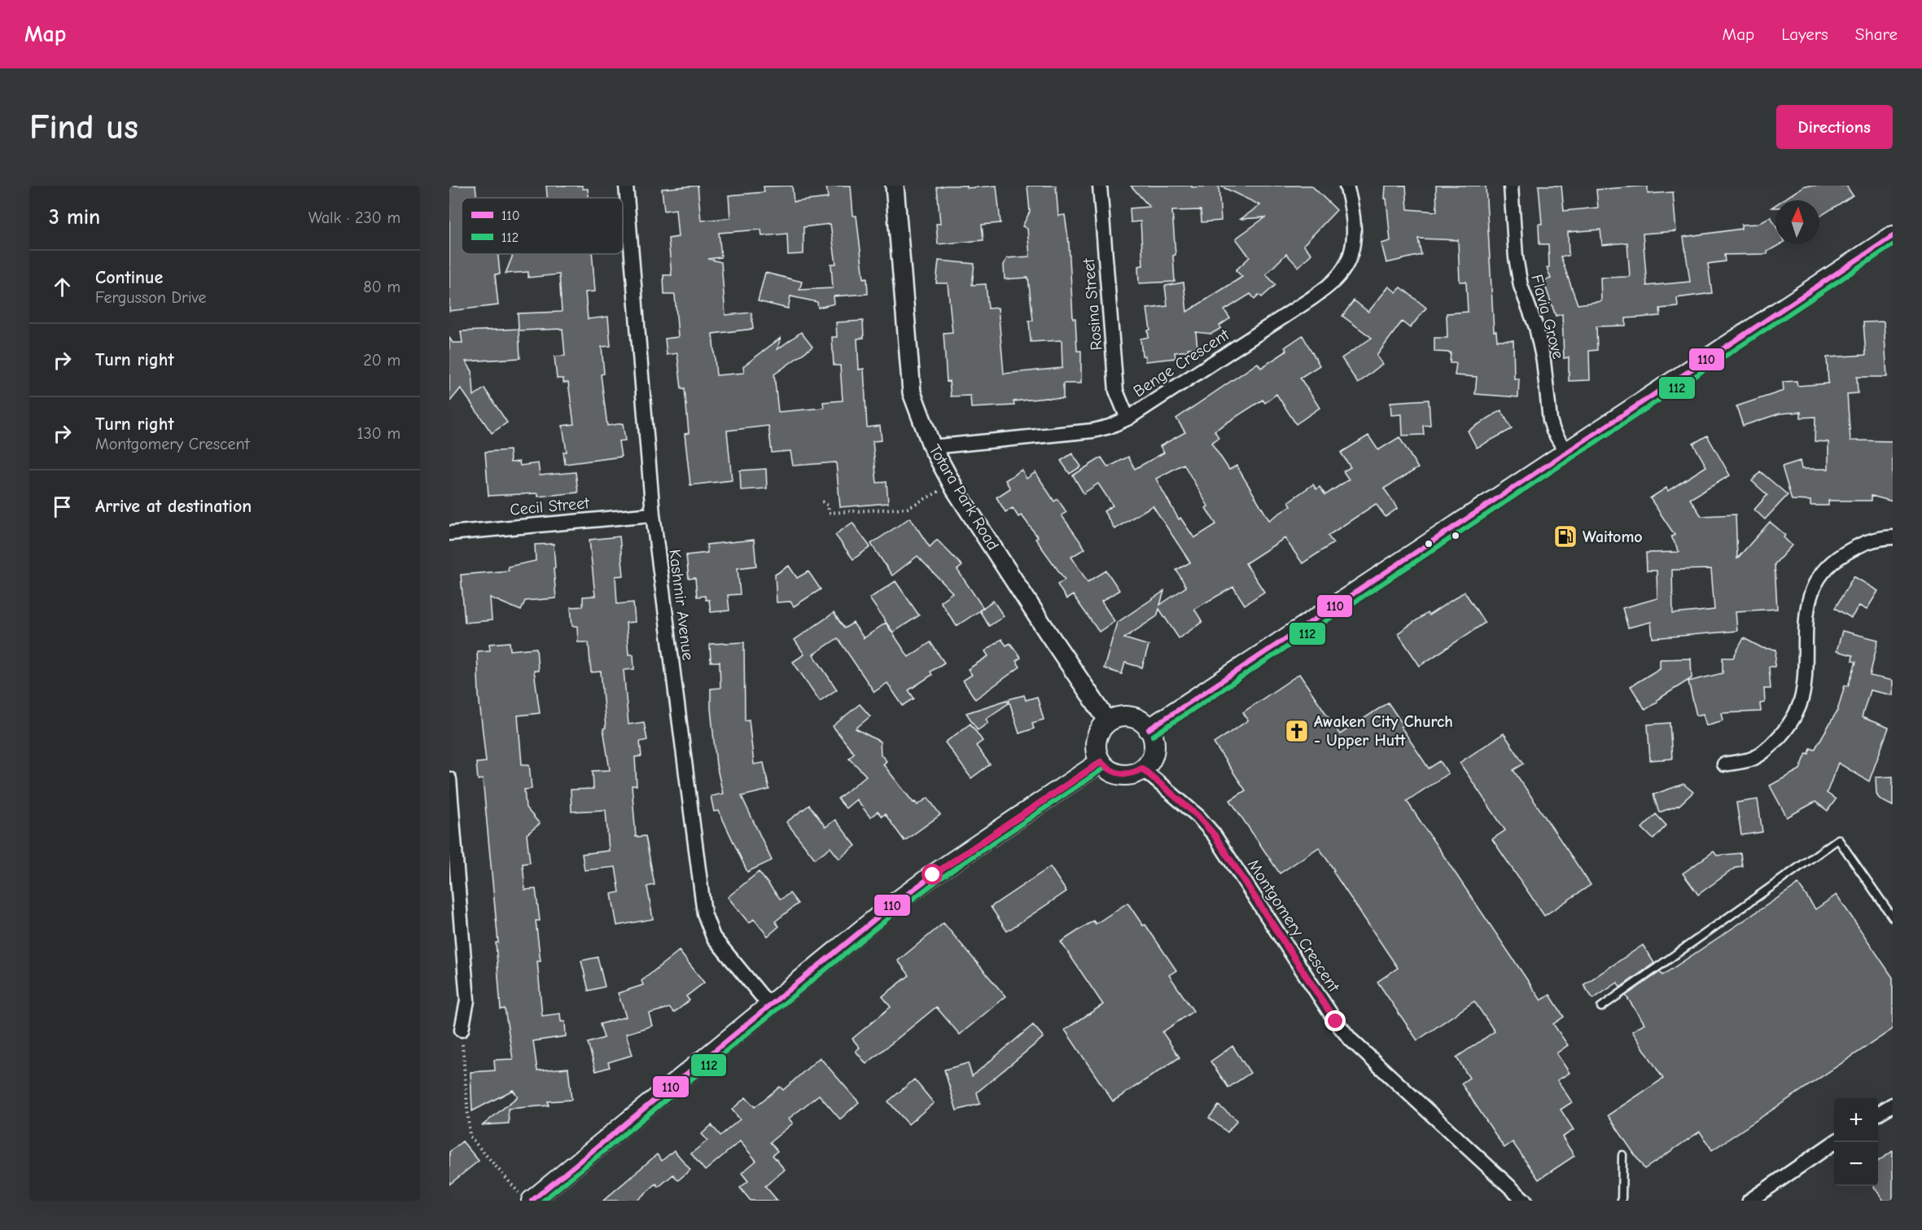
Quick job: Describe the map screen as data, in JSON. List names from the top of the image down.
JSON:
{
  "streets": {
    "street": [
      "Rosina Street",
      "Flavia Grove",
      "Benge Crescent",
      "Totara Park Road",
      "Cecil Street",
      "Kashmir Avenue",
      "Montgomery Crescent"
    ]
  },
  "crossings": [
    ["Rosina Street", "Benge Crescent"],
    ["Benge Crescent", "Totara Park Road"],
    ["Totara Park Road", "Montgomery Crescent"],
    ["Cecil Street", "Kashmir Avenue"]
  ],
  "places": {
    "fuel station": ["Waitomo"],
    "church": ["Awaken City Church - Upper Hutt"]
  },
  "lines": ["transit line 110", "transit line 112"],
  "legend": ["110", "112"],
  "north": "top",
  "page": {
    "header": "Map",
    "nav": ["Map", "Layers", "Share"],
    "buttons": "Directions",
    "title": "Find us",
    "heading": ["3 min", "Walk · 230 m"],
    "list": [
      ["Continue", "Fergusson Drive", "80 m"],
      ["Turn right", "20 m"],
      ["Turn right", "Montgomery Crescent", "130 m"],
      "Arrive at destination"
    ],
    "map_buttons": ["+", "−"]
  }
}
